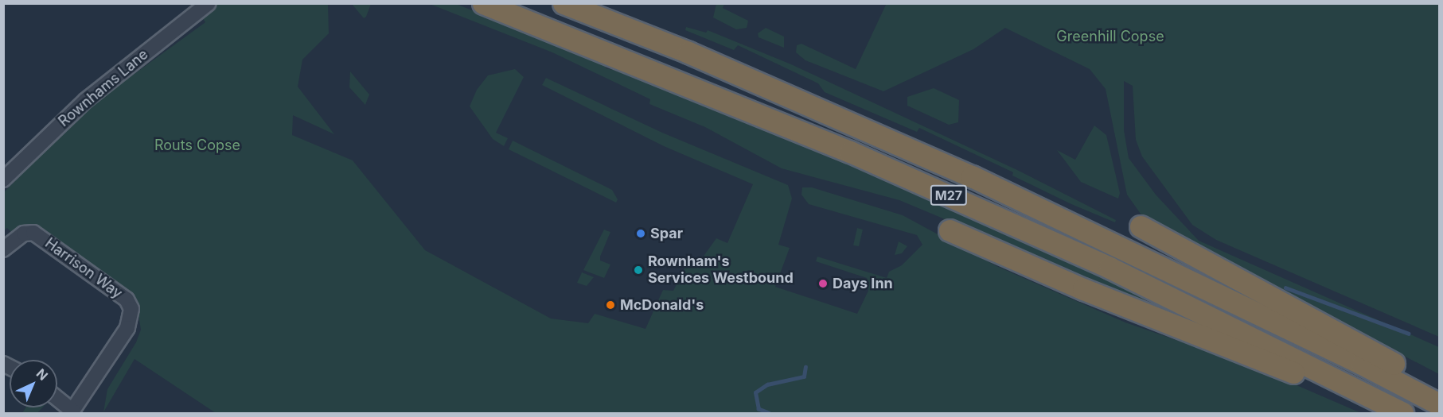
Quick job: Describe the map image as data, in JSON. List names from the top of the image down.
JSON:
{
  "streets": {
    "highway": ["M27"],
    "street": ["Rownhams Lane", "Harrison Way"]
  },
  "parks": ["Greenhill Copse", "Routs Copse"],
  "places": [
    "Spar",
    "Rownham's Services Westbound",
    "Days Inn",
    "McDonald's"
  ],
  "north": "top right"
}
